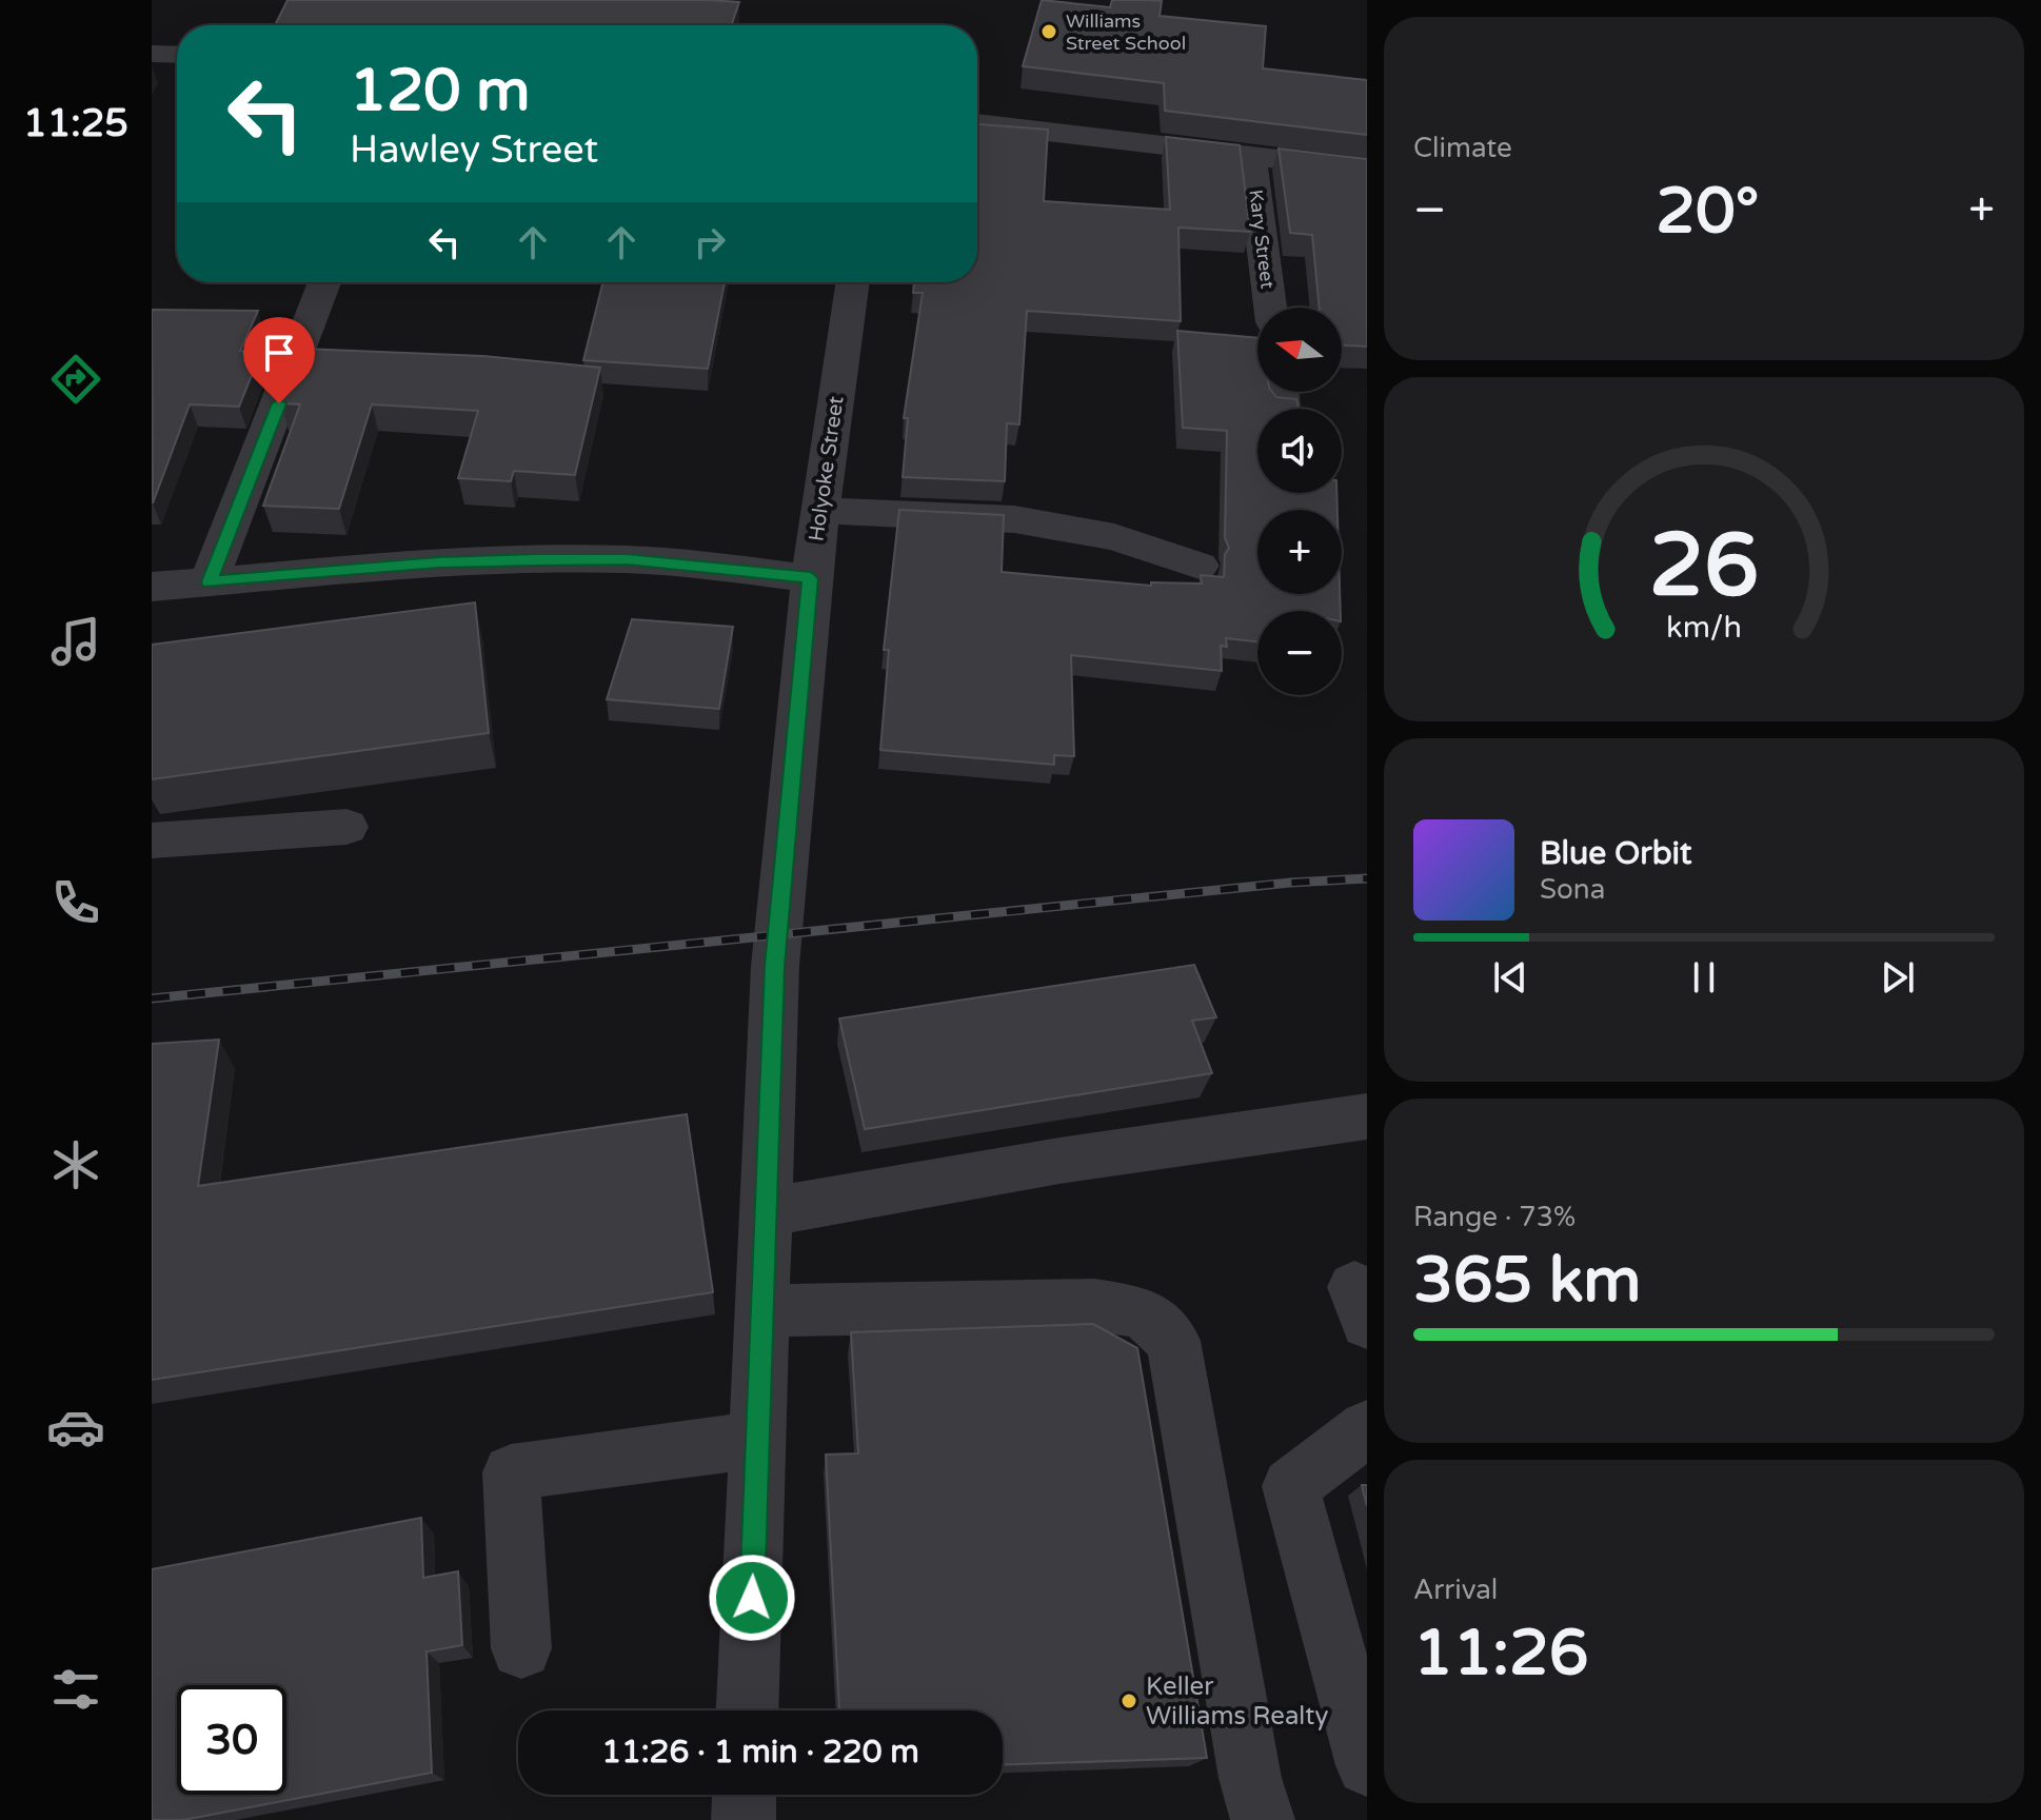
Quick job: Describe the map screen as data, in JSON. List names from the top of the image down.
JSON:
{
  "streets": {
    "street": ["Kary Street", "Holyoke Street"]
  },
  "places": ["Williams Street School", "Keller Williams Realty"],
  "north": "left",
  "page": {
    "tabs": "11:25",
    "tile": [
      "Climate",
      ["Range · 73%", "365 km"],
      ["Arrival", "11:26"]
    ],
    "turn": ["120 m", "Hawley Street"],
    "heat": ["−", "20°", "+"],
    "map_buttons": ["+", "−"],
    "song": ["Blue Orbit", "Sona"],
    "limit": "30",
    "trip": "11:26 · 1 min · 220 m",
    "gauge": ["26", "km/h"]
  }
}
